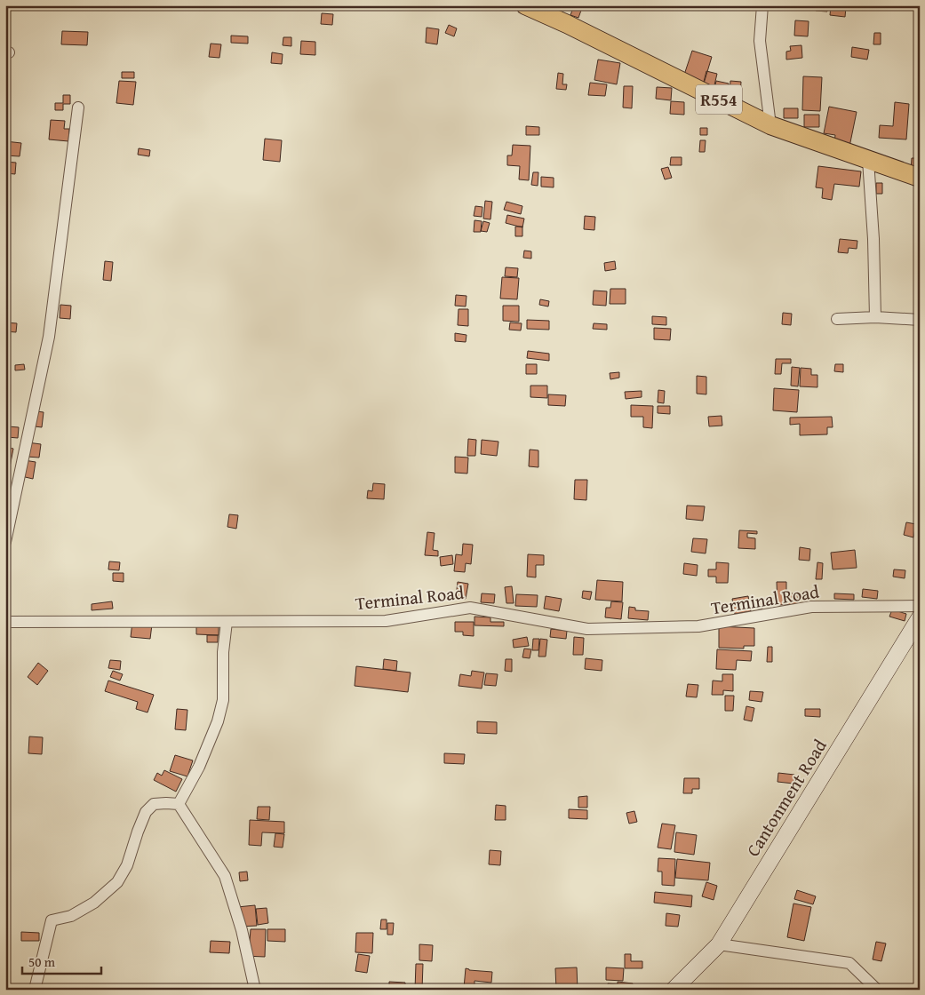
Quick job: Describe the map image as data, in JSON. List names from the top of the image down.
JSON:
{
  "streets": {
    "main road": ["R554"],
    "street": ["Terminal Road", "Cantonment Road"]
  },
  "scale_bar": "50 m"
}
